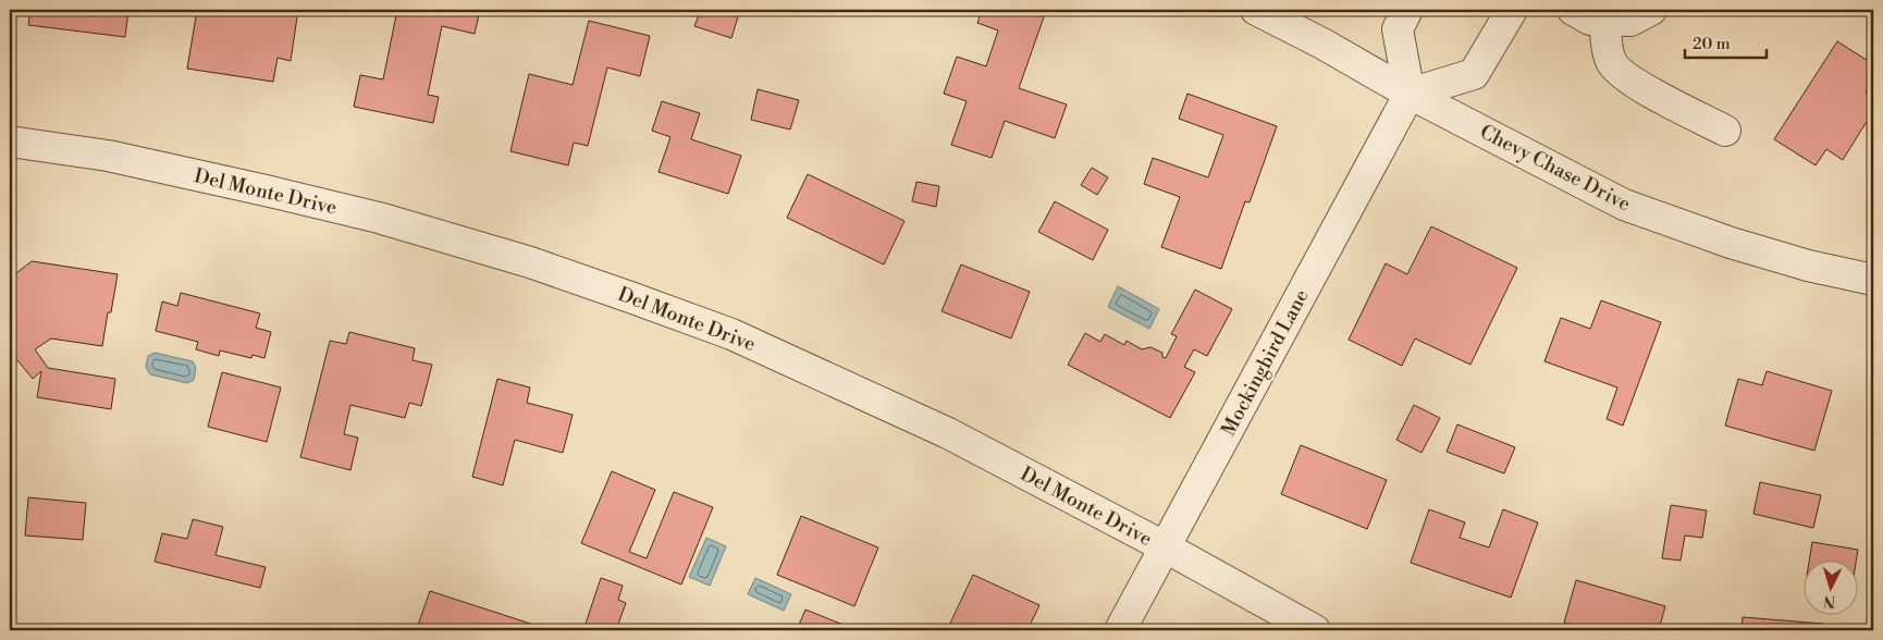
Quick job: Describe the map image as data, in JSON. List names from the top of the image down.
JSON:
{
  "streets": {
    "street": ["Chevy Chase Drive", "Del Monte Drive", "Mockingbird Lane"]
  },
  "crossings": [
    ["Chevy Chase Drive", "Mockingbird Lane"],
    ["Del Monte Drive", "Mockingbird Lane"]
  ],
  "scale_bar": "20 m",
  "north": "bottom"
}
